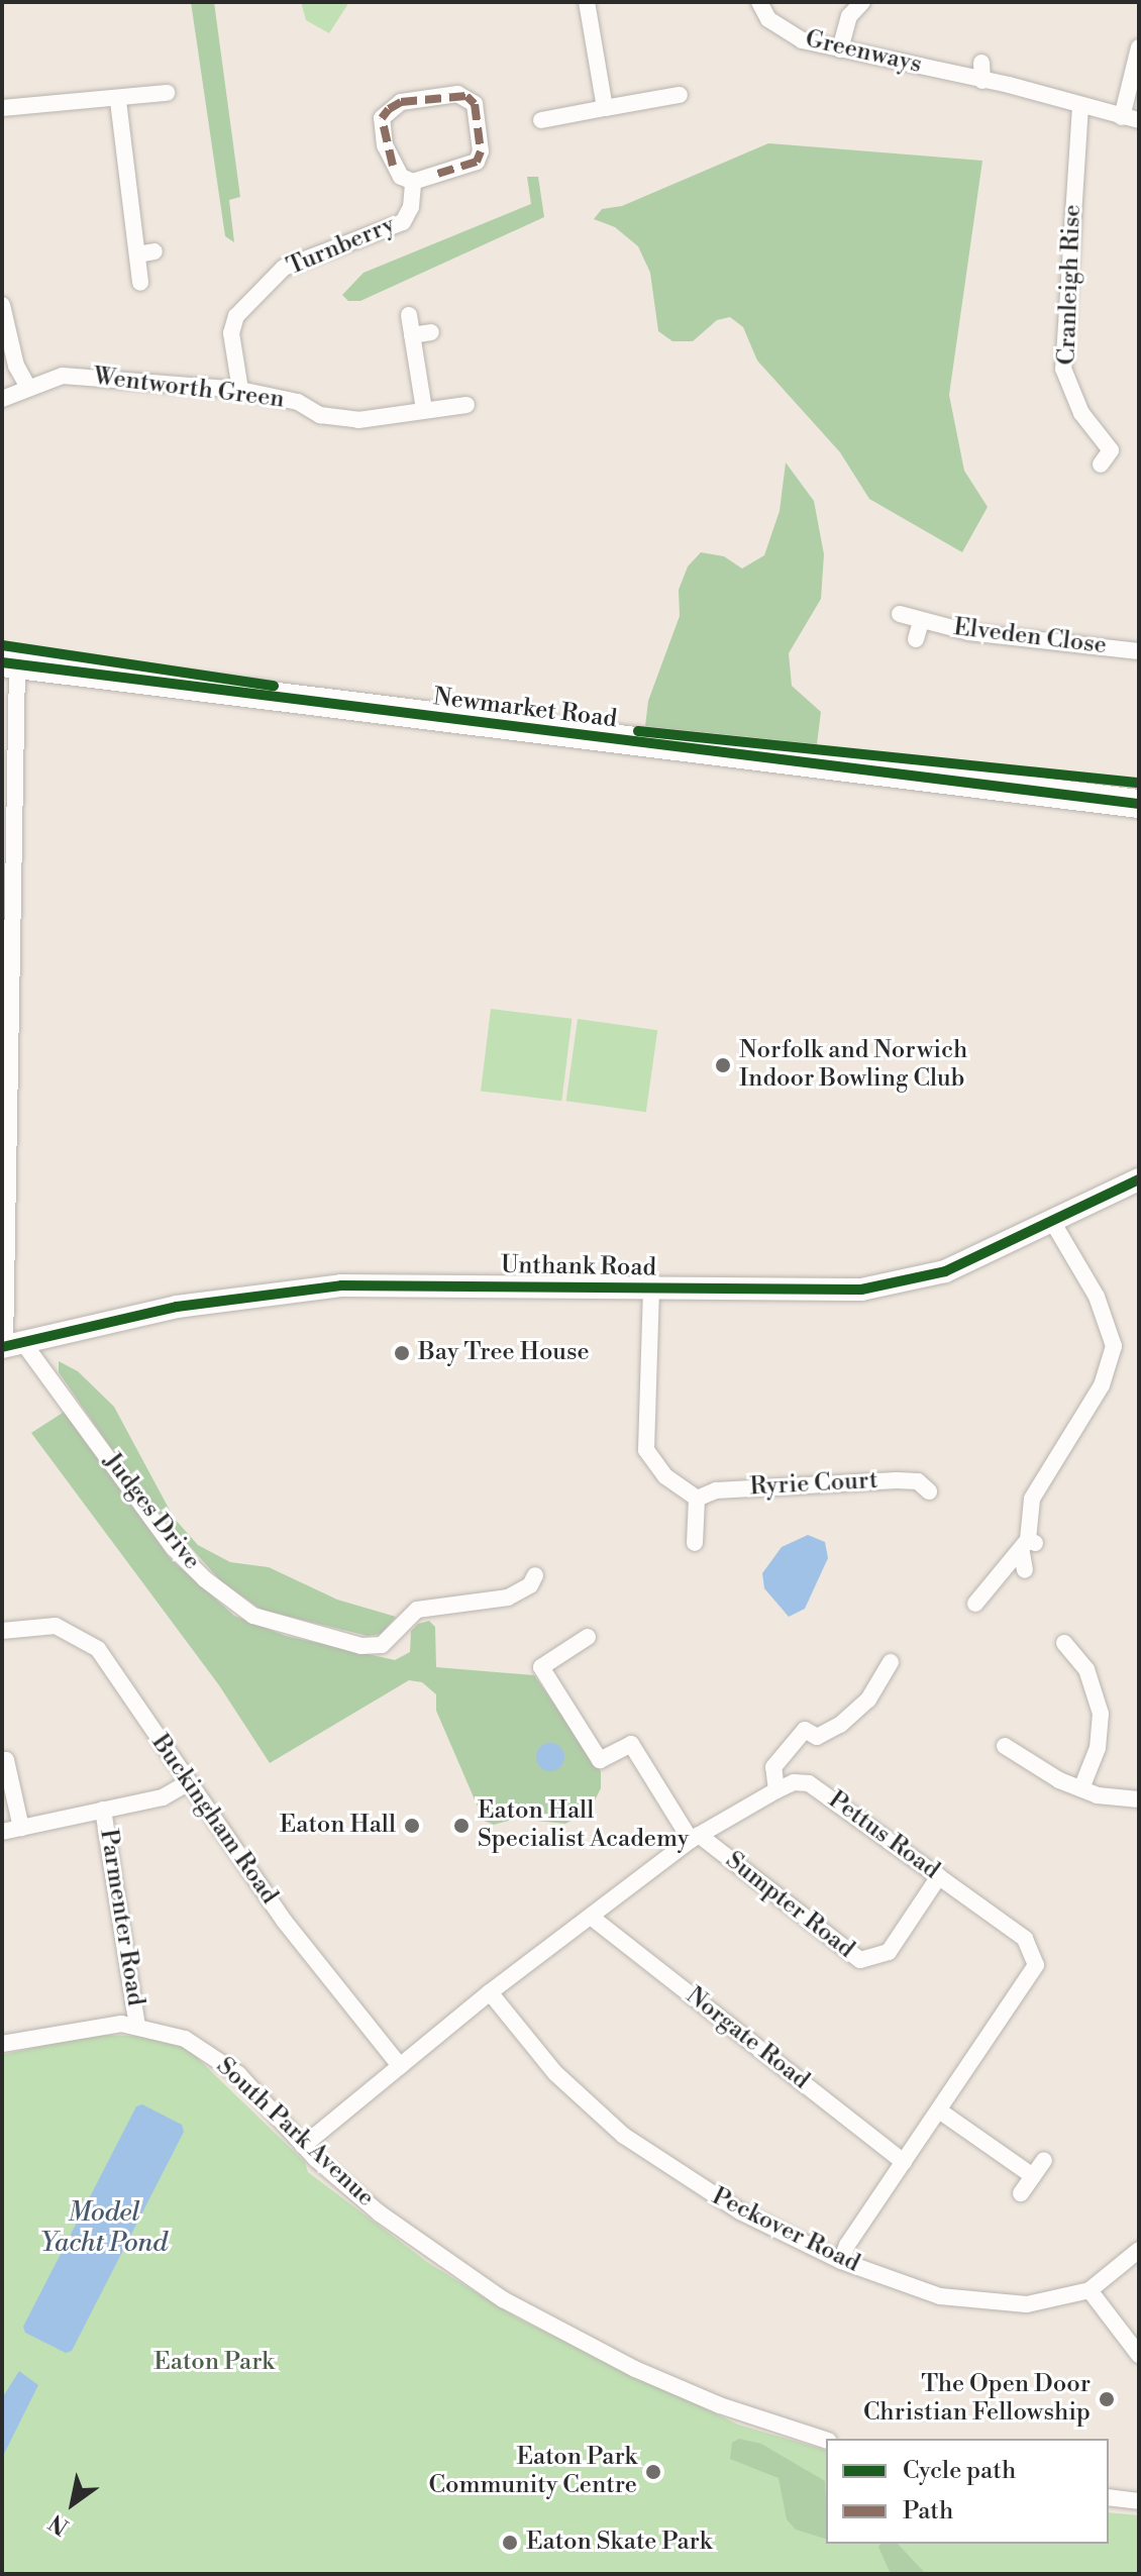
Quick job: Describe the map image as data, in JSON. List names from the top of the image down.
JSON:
{
  "streets": {
    "highway": ["Newmarket Road"],
    "street": [
      "Greenways",
      "Turnberry",
      "Cranleigh Rise",
      "Wentworth Green",
      "Elveden Close",
      "Unthank Road",
      "Ryrie Court",
      "Judges Drive",
      "Buckingham Road",
      "Pettus Road",
      "Sumpter Road",
      "Parmenter Road",
      "Norgate Road",
      "South Park Avenue",
      "Peckover Road"
    ]
  },
  "crossings": [
    ["Greenways", "Cranleigh Rise"],
    ["Turnberry", "Wentworth Green"],
    ["Unthank Road", "Judges Drive"],
    ["Buckingham Road", "Pettus Road"],
    ["Pettus Road", "Sumpter Road"],
    ["Pettus Road", "Norgate Road"],
    ["Pettus Road", "South Park Avenue"],
    ["Pettus Road", "Peckover Road"],
    ["Parmenter Road", "South Park Avenue"]
  ],
  "water": ["Model Yacht Pond"],
  "parks": ["Eaton Park"],
  "places": [
    "Norfolk and Norwich Indoor Bowling Club",
    "Bay Tree House",
    "Eaton Hall",
    "Eaton Hall Specialist Academy",
    "The Open Door Christian Fellowship",
    "Eaton Park Community Centre",
    "Eaton Skate Park"
  ],
  "legend": ["Cycle path", "Path"],
  "north": "bottom left"
}
